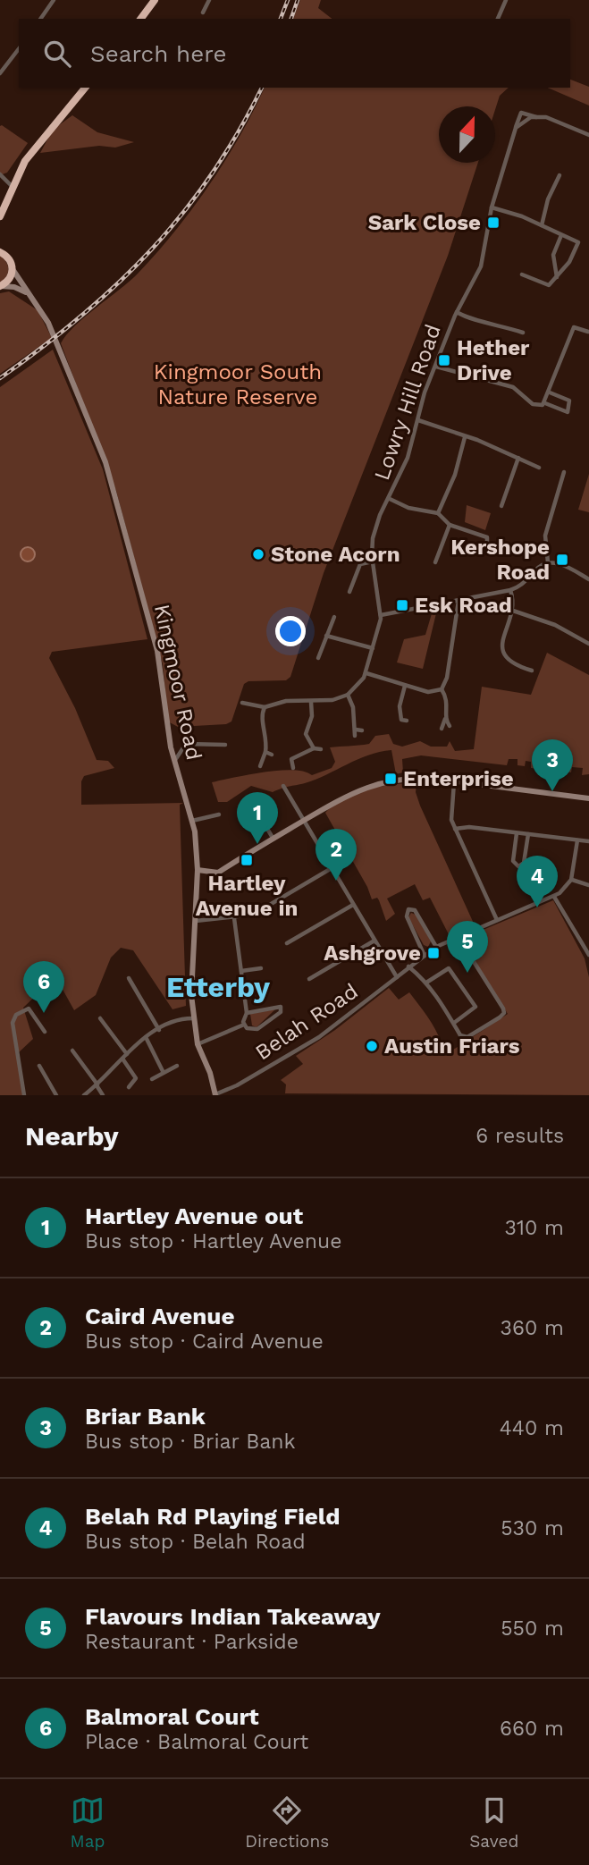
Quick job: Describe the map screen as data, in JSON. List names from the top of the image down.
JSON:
{
  "streets": {
    "street": ["Lowry Hill Road", "Kingmoor Road", "Belah Road"]
  },
  "crossings": [
    ["Kingmoor Road", "Belah Road"]
  ],
  "districts": ["Etterby"],
  "parks": ["Kingmoor South Nature Reserve"],
  "places": {
    "transit": [
      "Sark Close",
      "Hether Drive",
      "Kershope Road",
      "Esk Road",
      "Enterprise",
      "Hartley Avenue in",
      "Ashgrove"
    ],
    "other": ["Stone Acorn", "Austin Friars"]
  },
  "north": "top",
  "page": {
    "search": "Search here",
    "pins": [
      "3",
      "1",
      "2",
      "4",
      "5",
      "6"
    ],
    "heading": ["Nearby", "6 results"],
    "list": [
      {
        "mark": "1",
        "name": "Hartley Avenue out",
        "note": "Bus stop · Hartley Avenue",
        "value": "310 m"
      },
      {
        "mark": "2",
        "name": "Caird Avenue",
        "note": "Bus stop · Caird Avenue",
        "value": "360 m"
      },
      {
        "mark": "3",
        "name": "Briar Bank",
        "note": "Bus stop · Briar Bank",
        "value": "440 m"
      },
      {
        "mark": "4",
        "name": "Belah Rd Playing Field",
        "note": "Bus stop · Belah Road",
        "value": "530 m"
      },
      {
        "mark": "5",
        "name": "Flavours Indian Takeaway",
        "note": "Restaurant · Parkside",
        "value": "550 m"
      },
      {
        "mark": "6",
        "name": "Balmoral Court",
        "note": "Place · Balmoral Court",
        "value": "660 m"
      }
    ],
    "nav": ["Map", "Directions", "Saved"]
  }
}
